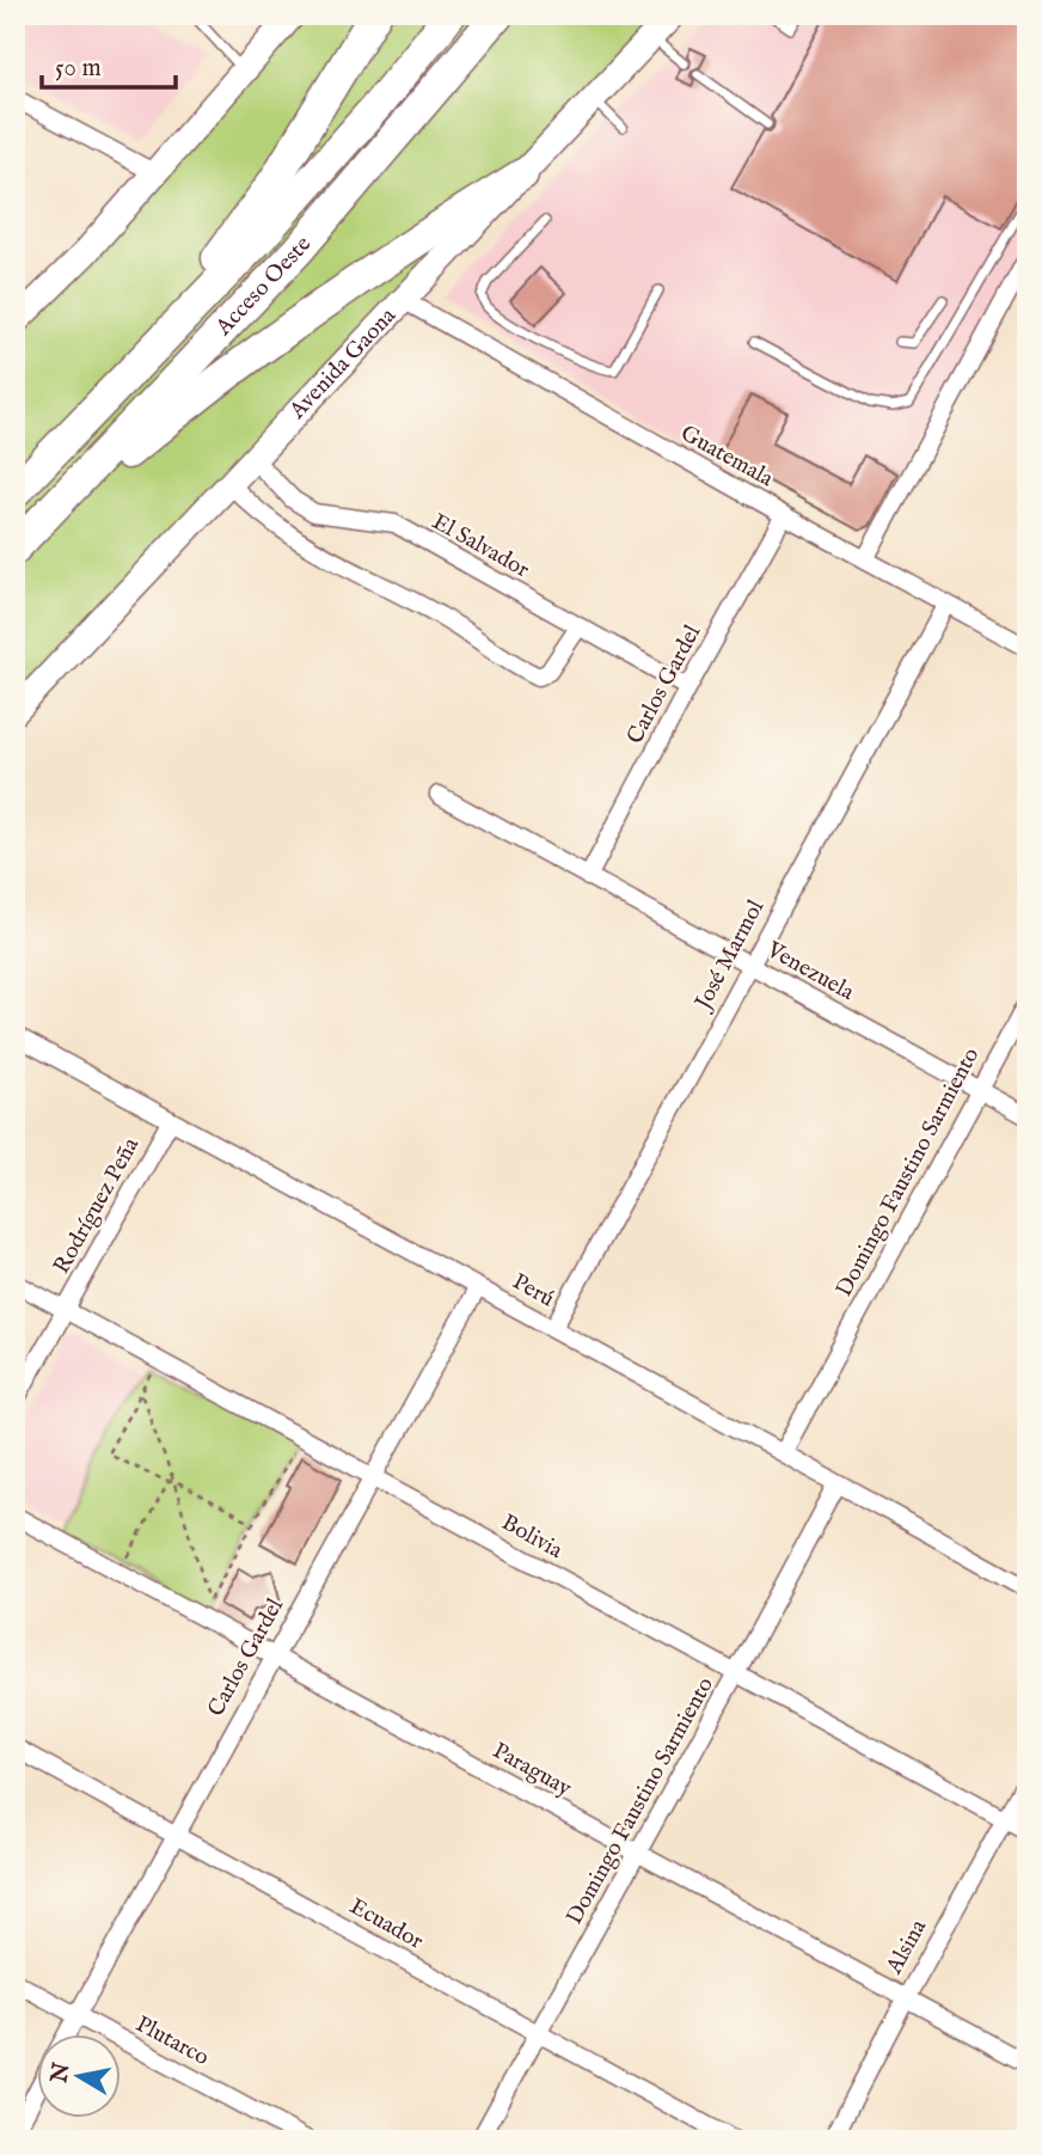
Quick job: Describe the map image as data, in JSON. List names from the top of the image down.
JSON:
{
  "streets": {
    "highway": ["Acceso Oeste"],
    "street": [
      "Avenida Gaona",
      "Guatemala",
      "El Salvador",
      "Carlos Gardel",
      "José Marmol",
      "Venezuela",
      "Domingo Faustino Sarmiento",
      "Rodríguez Peña",
      "Perú",
      "Bolivia",
      "Paraguay",
      "Ecuador",
      "Alsina",
      "Plutarco"
    ]
  },
  "crossings": [
    ["Avenida Gaona", "Guatemala"],
    ["Avenida Gaona", "El Salvador"],
    ["Guatemala", "Carlos Gardel"],
    ["Guatemala", "José Marmol"],
    ["El Salvador", "Carlos Gardel"],
    ["Carlos Gardel", "Venezuela"],
    ["Carlos Gardel", "Perú"],
    ["Carlos Gardel", "Bolivia"],
    ["Carlos Gardel", "Paraguay"],
    ["Carlos Gardel", "Ecuador"],
    ["Carlos Gardel", "Plutarco"],
    ["José Marmol", "Venezuela"],
    ["José Marmol", "Perú"],
    ["Venezuela", "Domingo Faustino Sarmiento"],
    ["Domingo Faustino Sarmiento", "Perú"],
    ["Domingo Faustino Sarmiento", "Bolivia"],
    ["Domingo Faustino Sarmiento", "Paraguay"],
    ["Domingo Faustino Sarmiento", "Ecuador"],
    ["Rodríguez Peña", "Perú"],
    ["Rodríguez Peña", "Bolivia"],
    ["Bolivia", "Alsina"],
    ["Paraguay", "Alsina"]
  ],
  "scale_bar": "50 m",
  "north": "left"
}
